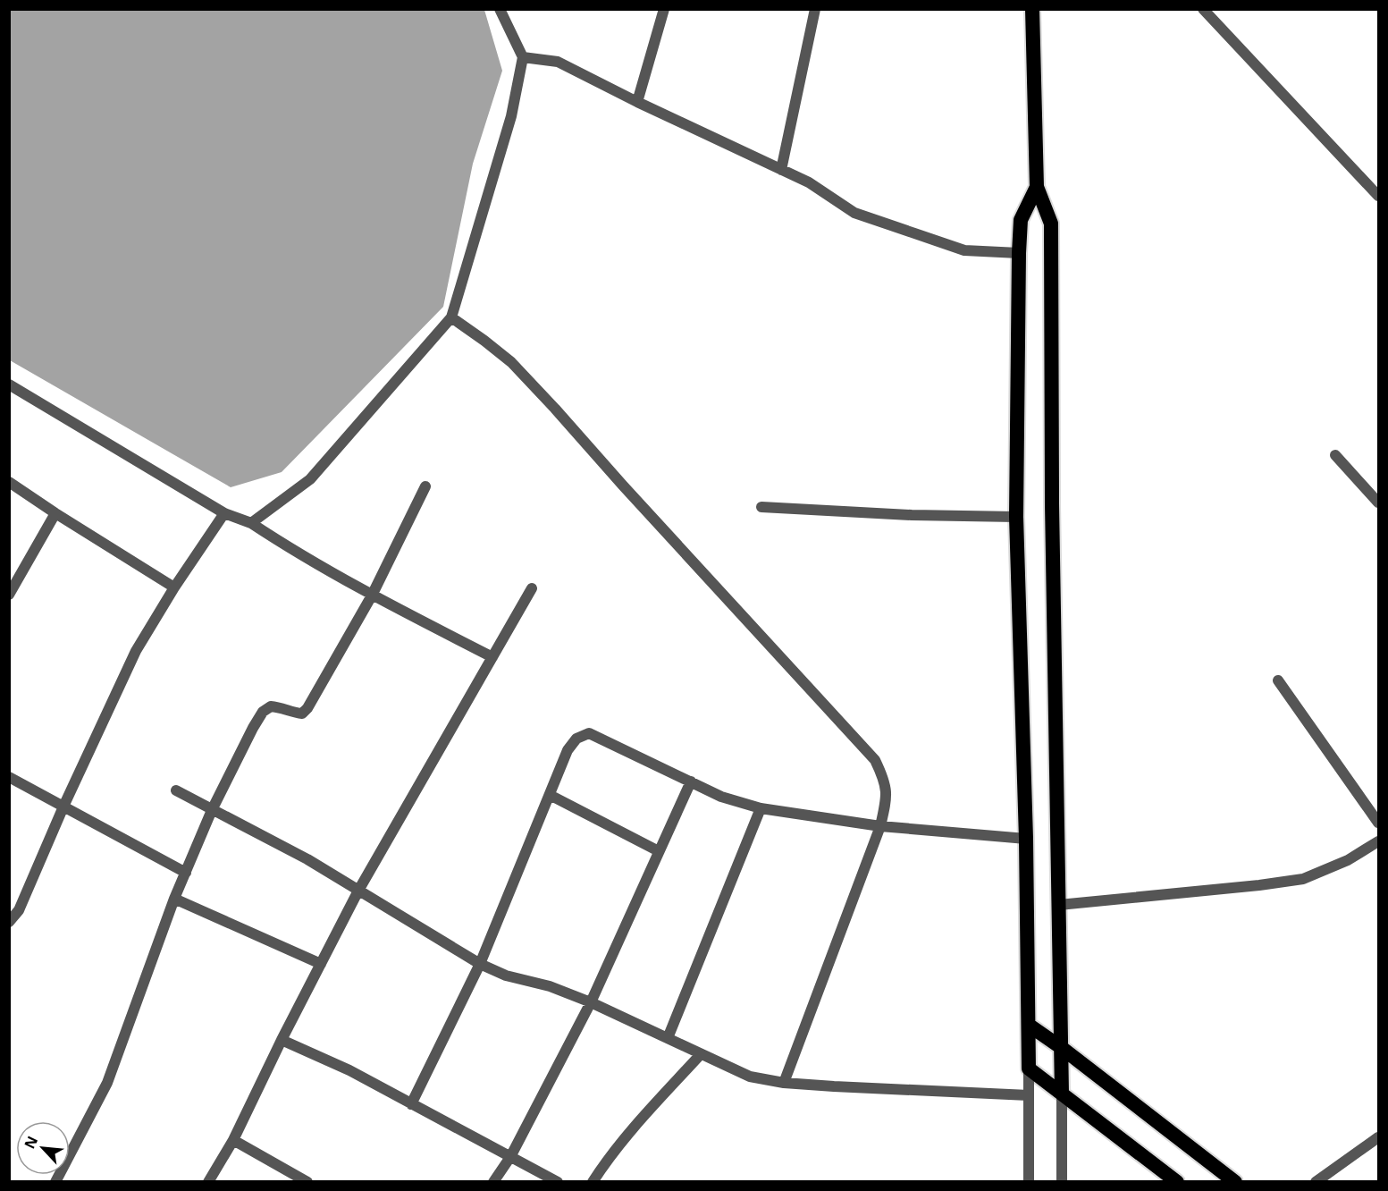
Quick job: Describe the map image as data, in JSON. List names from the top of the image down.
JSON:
{
  "north": "top left"
}
